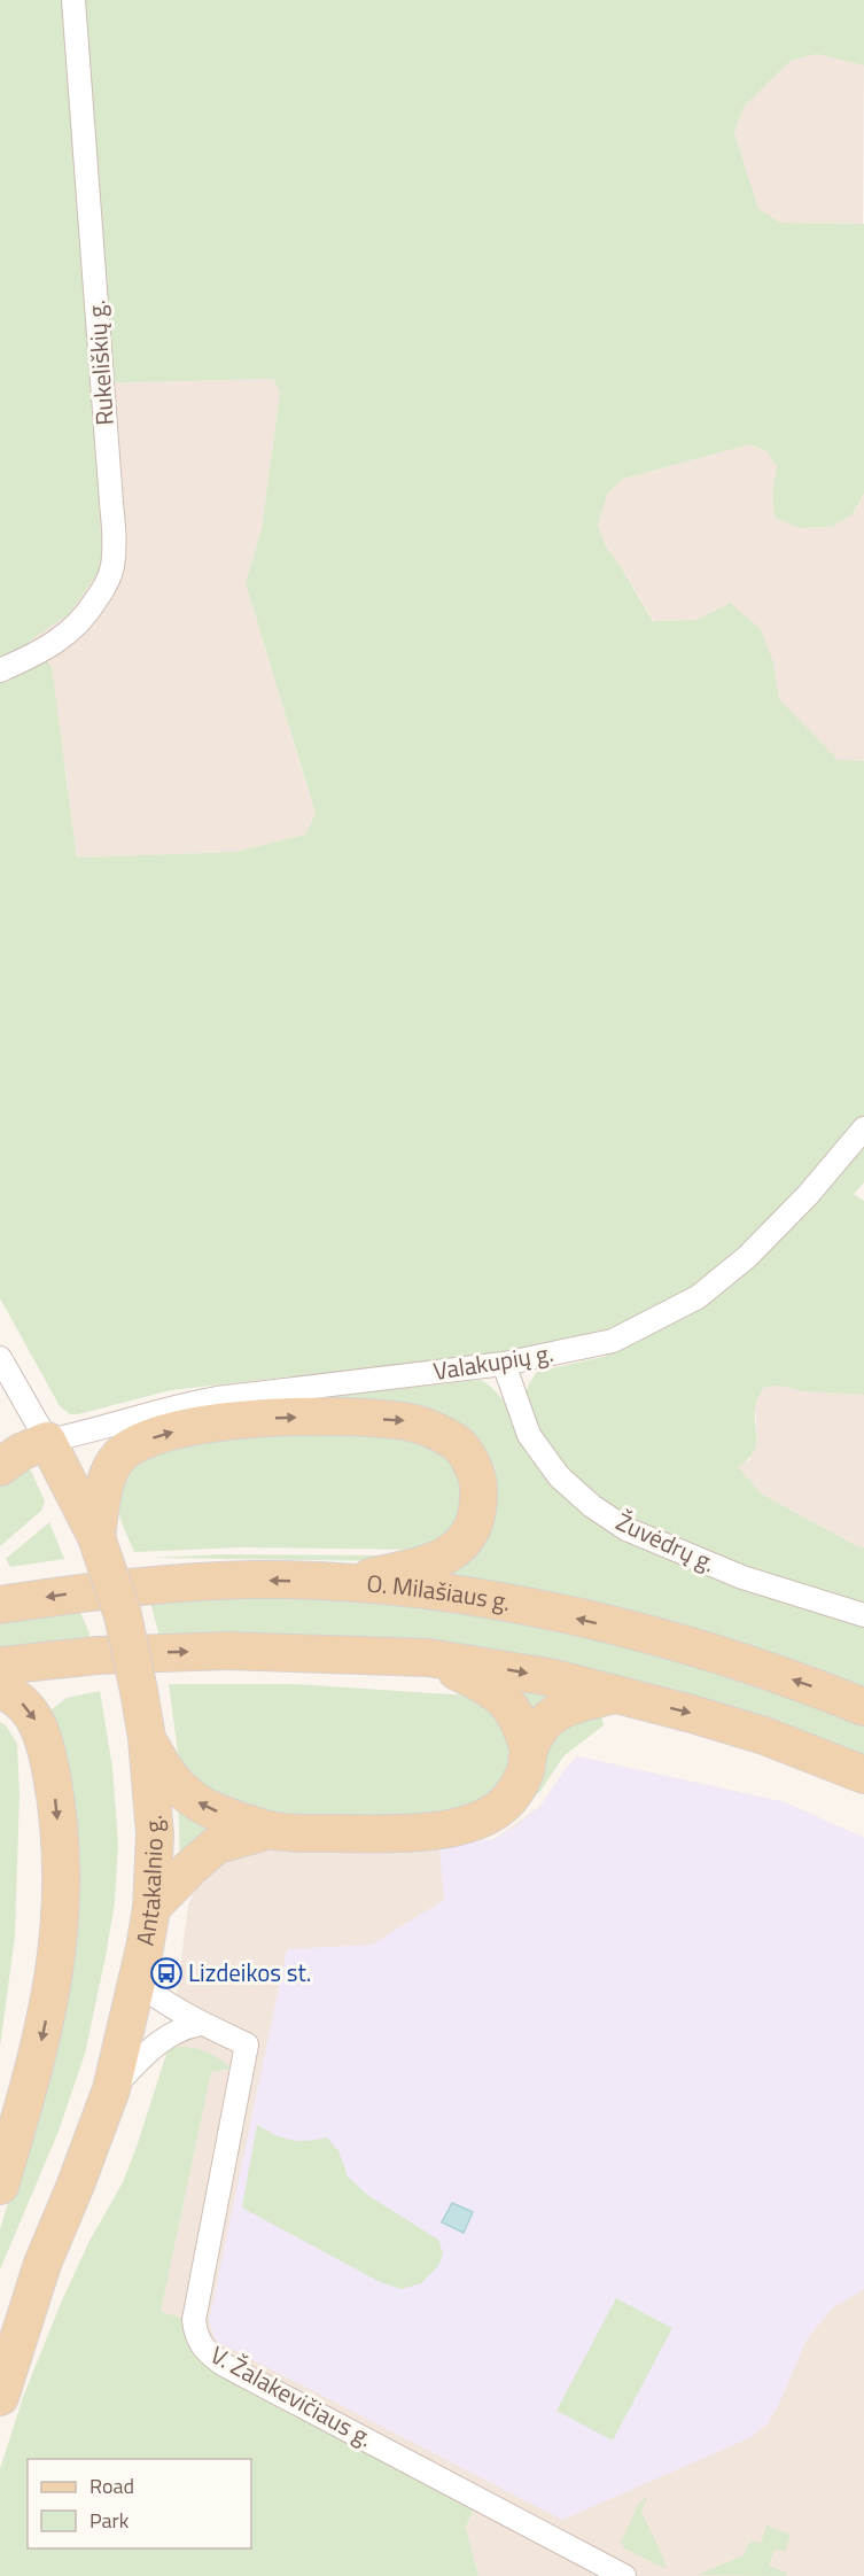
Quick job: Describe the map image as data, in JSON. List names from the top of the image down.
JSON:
{
  "streets": {
    "main road": ["O. Milašiaus g.", "Antakalnio g."],
    "street": [
      "Rukeliškių g.",
      "Valakupių g.",
      "Žuvėdrų g.",
      "V. Žalakevičiaus g."
    ]
  },
  "crossings": [
    ["Valakupių g.", "Žuvėdrų g."],
    ["Valakupių g.", "Antakalnio g."],
    ["Antakalnio g.", "V. Žalakevičiaus g."]
  ],
  "places": {
    "bus stop": ["Lizdeikos st."]
  },
  "legend": ["Road", "Park"]
}
